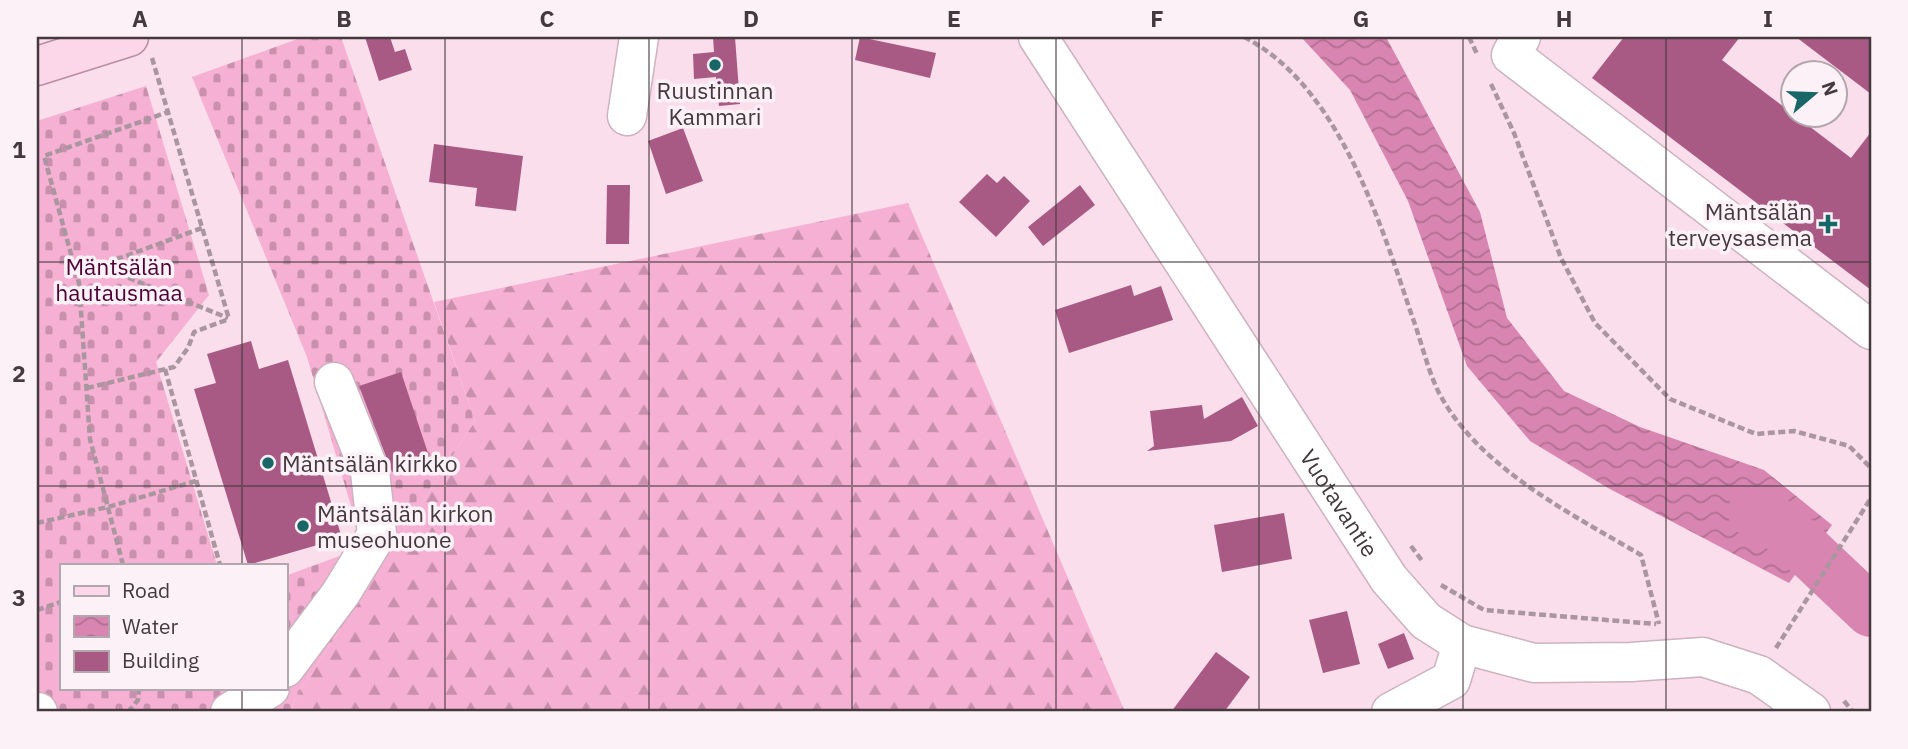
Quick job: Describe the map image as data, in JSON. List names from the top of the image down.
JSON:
{
  "streets": {
    "street": ["Vuotavantie"]
  },
  "parks": ["Mäntsälän hautausmaa"],
  "places": {
    "other": ["Ruustinnan Kammari", "Mäntsälän kirkko", "Mäntsälän kirkon museohuone"],
    "health": ["Mäntsälän terveysasema"]
  },
  "legend": ["Road", "Water", "Building"],
  "north": "right",
  "grid": {
    "columns": [
      "A",
      "B",
      "C",
      "D",
      "E",
      "F",
      "G",
      "H",
      "I"
    ],
    "rows": ["1", "2", "3"]
  }
}
